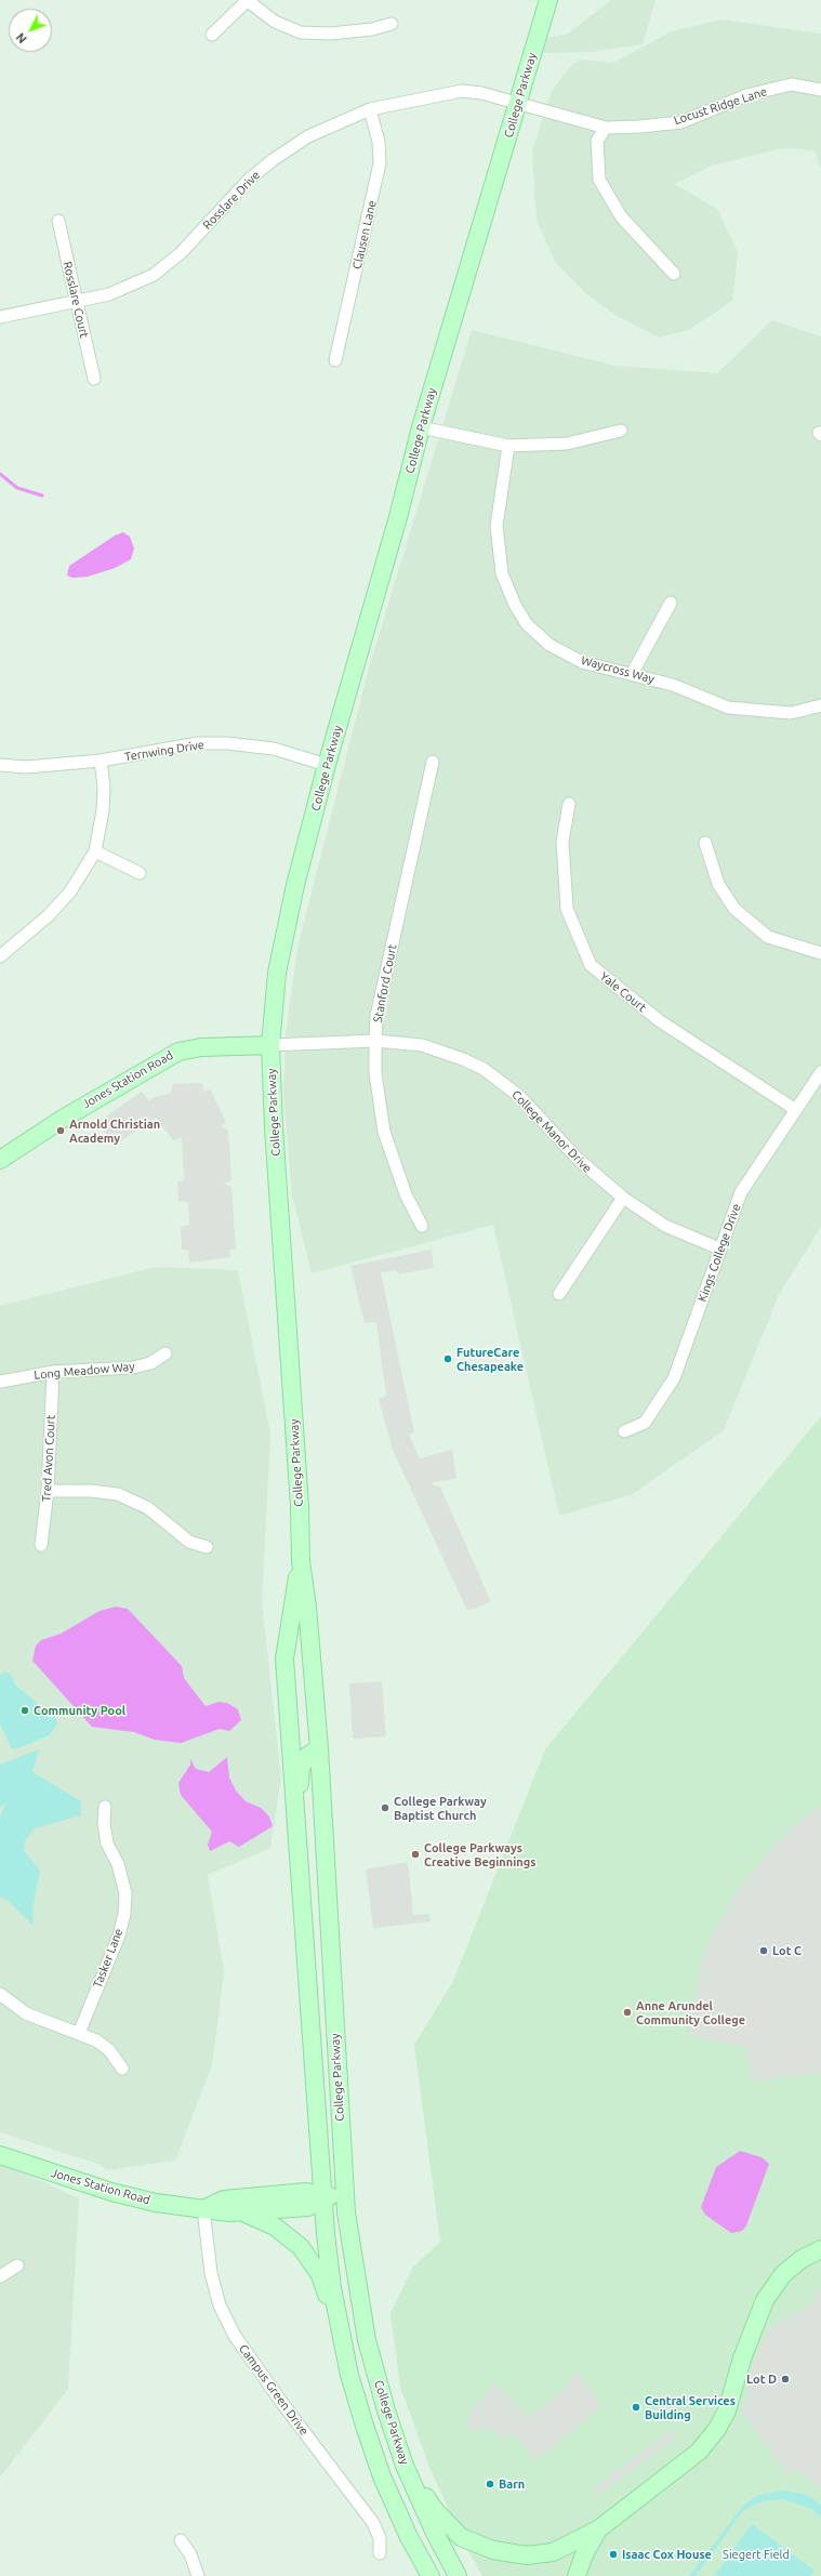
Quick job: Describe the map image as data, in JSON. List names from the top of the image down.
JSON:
{
  "streets": {
    "main road": ["College Parkway", "Jones Station Road"],
    "street": [
      "Locust Ridge Lane",
      "Rosslare Drive",
      "Clausen Lane",
      "Rosslare Court",
      "Waycross Way",
      "Ternwing Drive",
      "Stanford Court",
      "Yale Court",
      "College Manor Drive",
      "Kings College Drive",
      "Long Meadow Way",
      "Tred Avon Court",
      "Tasker Lane",
      "Campus Green Drive"
    ]
  },
  "crossings": [
    ["College Parkway", "Locust Ridge Lane"],
    ["College Parkway", "Rosslare Drive"],
    ["College Parkway", "Ternwing Drive"],
    ["College Parkway", "Jones Station Road"],
    ["College Parkway", "College Manor Drive"],
    ["Locust Ridge Lane", "Rosslare Drive"],
    ["Rosslare Drive", "Clausen Lane"],
    ["Rosslare Drive", "Rosslare Court"],
    ["Stanford Court", "College Manor Drive"],
    ["Yale Court", "Kings College Drive"],
    ["Jones Station Road", "College Manor Drive"],
    ["Jones Station Road", "Campus Green Drive"],
    ["College Manor Drive", "Kings College Drive"],
    ["Long Meadow Way", "Tred Avon Court"]
  ],
  "parks": ["Siegert Field"],
  "places": [
    "Arnold Christian Academy",
    "FutureCare Chesapeake",
    "Community Pool",
    "College Parkway Baptist Church",
    "College Parkways Creative Beginnings",
    "Lot C",
    "Anne Arundel Community College",
    "Lot D",
    "Central Services Building",
    "Barn",
    "Isaac Cox House"
  ],
  "north": "bottom left"
}
